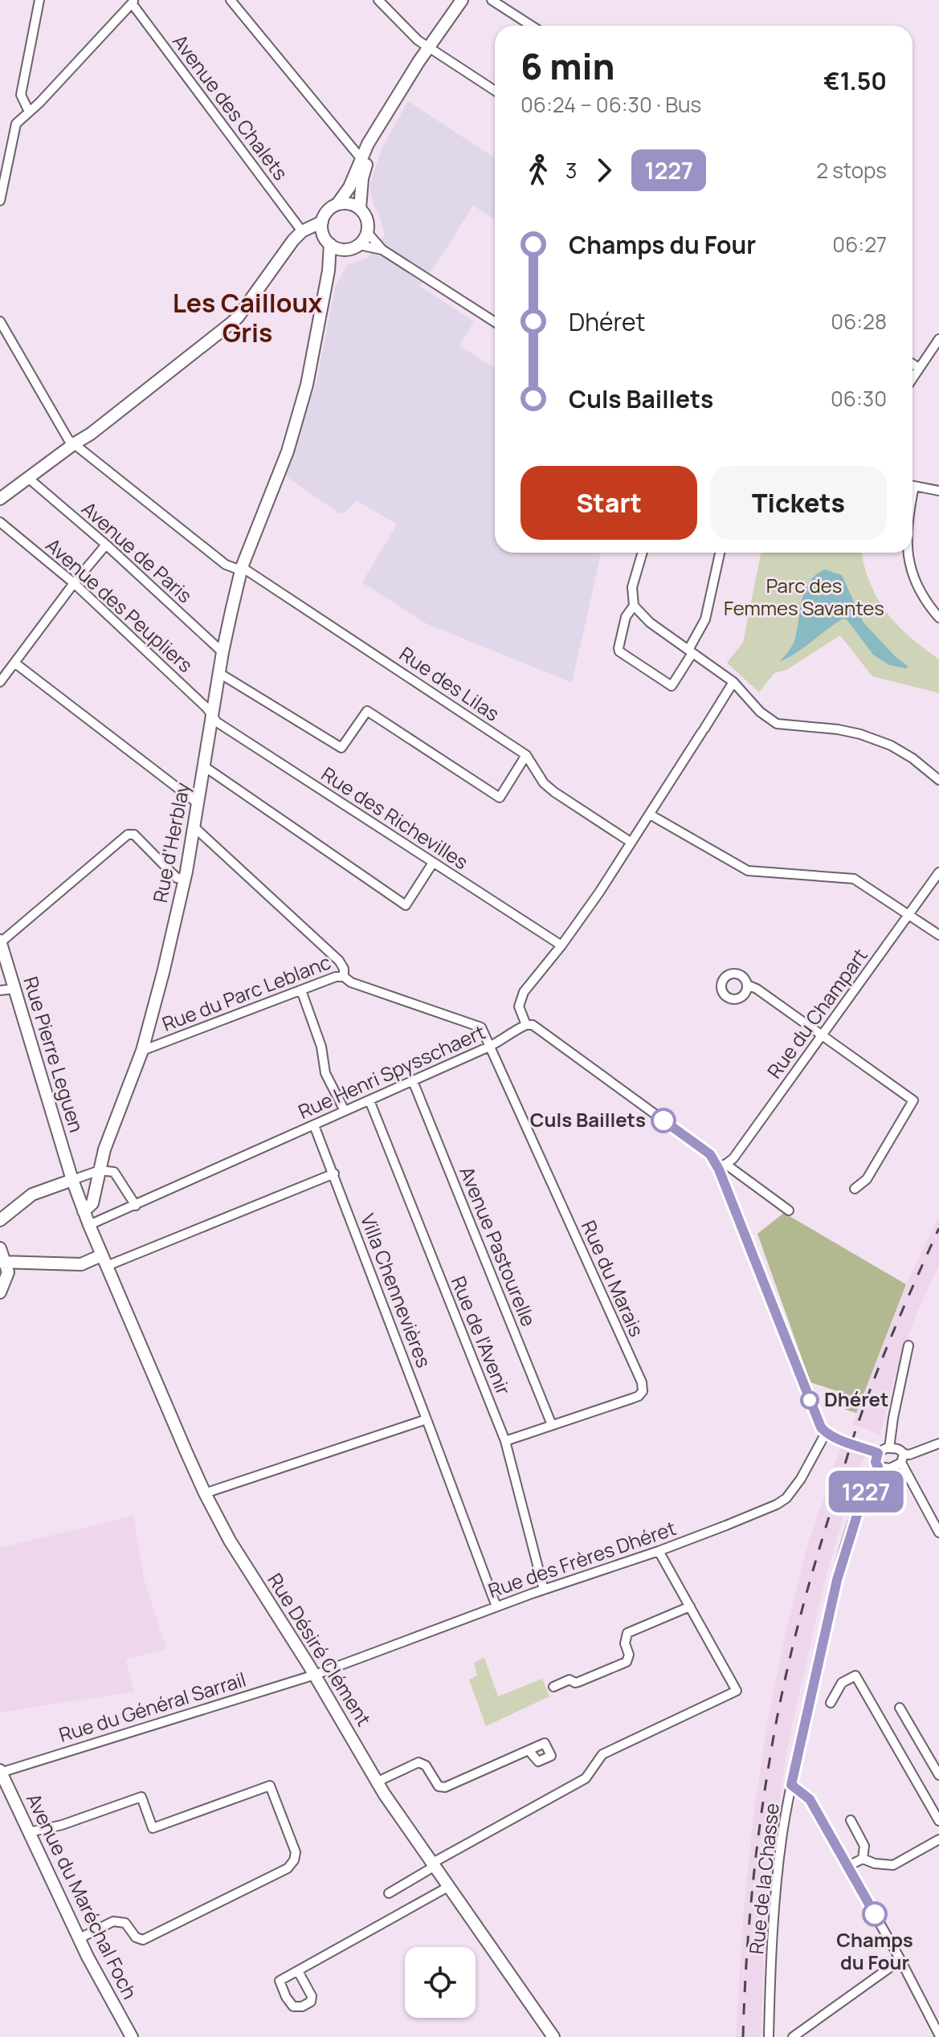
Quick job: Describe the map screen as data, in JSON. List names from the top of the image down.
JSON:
{
  "streets": {
    "main road": [
      "Rue d'Herblay",
      "Rue Pierre Leguen",
      "Rue Désiré Clément",
      "Avenue du Maréchal Foch"
    ],
    "street": [
      "Avenue des Chalets",
      "Avenue de Paris",
      "Avenue des Peupliers",
      "Rue des Lilas",
      "Rue des Richevilles",
      "Rue du Parc Leblanc",
      "Rue du Champart",
      "Rue Henri Spysschaert",
      "Avenue Pastourelle",
      "Rue du Marais",
      "Villa Chennevières",
      "Rue de l'Avenir",
      "Rue des Frères Dhéret",
      "Rue du Général Sarrail",
      "Rue de la Chasse"
    ]
  },
  "crossings": [
    ["Avenue de Paris", "Rue d'Herblay"],
    ["Avenue des Peupliers", "Rue des Richevilles"],
    ["Avenue des Peupliers", "Rue d'Herblay"],
    ["Rue des Lilas", "Rue d'Herblay"],
    ["Rue des Richevilles", "Rue d'Herblay"],
    ["Rue d'Herblay", "Rue du Parc Leblanc"],
    ["Rue d'Herblay", "Rue Pierre Leguen"],
    ["Rue Pierre Leguen", "Rue Henri Spysschaert"],
    ["Rue Pierre Leguen", "Rue Désiré Clément"],
    ["Rue Henri Spysschaert", "Avenue Pastourelle"],
    ["Rue Henri Spysschaert", "Rue du Marais"],
    ["Rue Henri Spysschaert", "Villa Chennevières"],
    ["Rue Henri Spysschaert", "Rue de l'Avenir"],
    ["Rue Henri Spysschaert", "Rue Désiré Clément"],
    ["Avenue Pastourelle", "Rue du Marais"],
    ["Rue du Marais", "Rue de l'Avenir"],
    ["Villa Chennevières", "Rue des Frères Dhéret"],
    ["Rue de l'Avenir", "Rue des Frères Dhéret"],
    ["Rue des Frères Dhéret", "Rue Désiré Clément"],
    ["Rue des Frères Dhéret", "Rue du Général Sarrail"],
    ["Rue Désiré Clément", "Rue du Général Sarrail"],
    ["Rue du Général Sarrail", "Avenue du Maréchal Foch"]
  ],
  "districts": ["Les Cailloux Gris"],
  "parks": ["Parc des Femmes Savantes"],
  "places": ["Culs Baillets", "Dhéret", "Champs du Four"],
  "lines": ["bus line 1227"],
  "page": {
    "on_map": "1227",
    "heading": ["6 min", "06:24 – 06:30 · Bus", "€1.50"],
    "legs": ["3", "1227", "2 stops"],
    "list": [
      {
        "name": "Champs du Four",
        "value": "06:27"
      },
      {
        "name": "Dhéret",
        "value": "06:28"
      },
      {
        "name": "Culs Baillets",
        "value": "06:30"
      }
    ],
    "buttons": ["Start", "Tickets"]
  }
}
